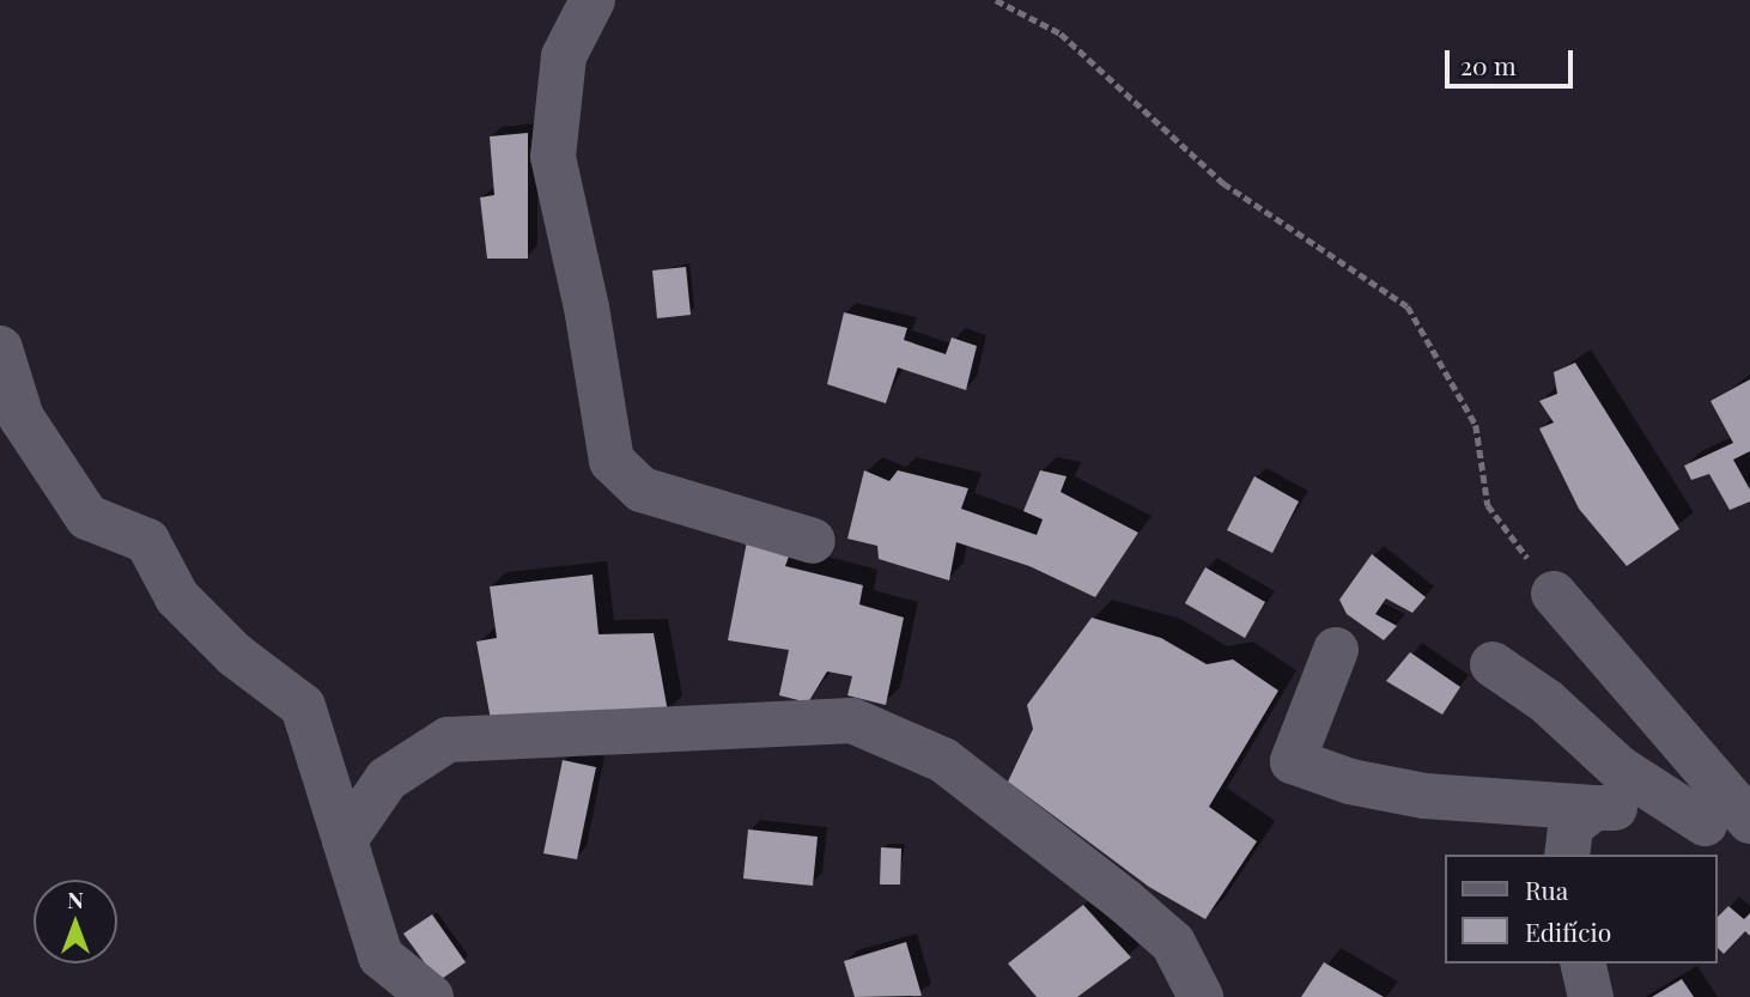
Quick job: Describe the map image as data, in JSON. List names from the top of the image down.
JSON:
{
  "legend": ["Rua", "Edifício"],
  "scale_bar": "20 m",
  "north": "top"
}
